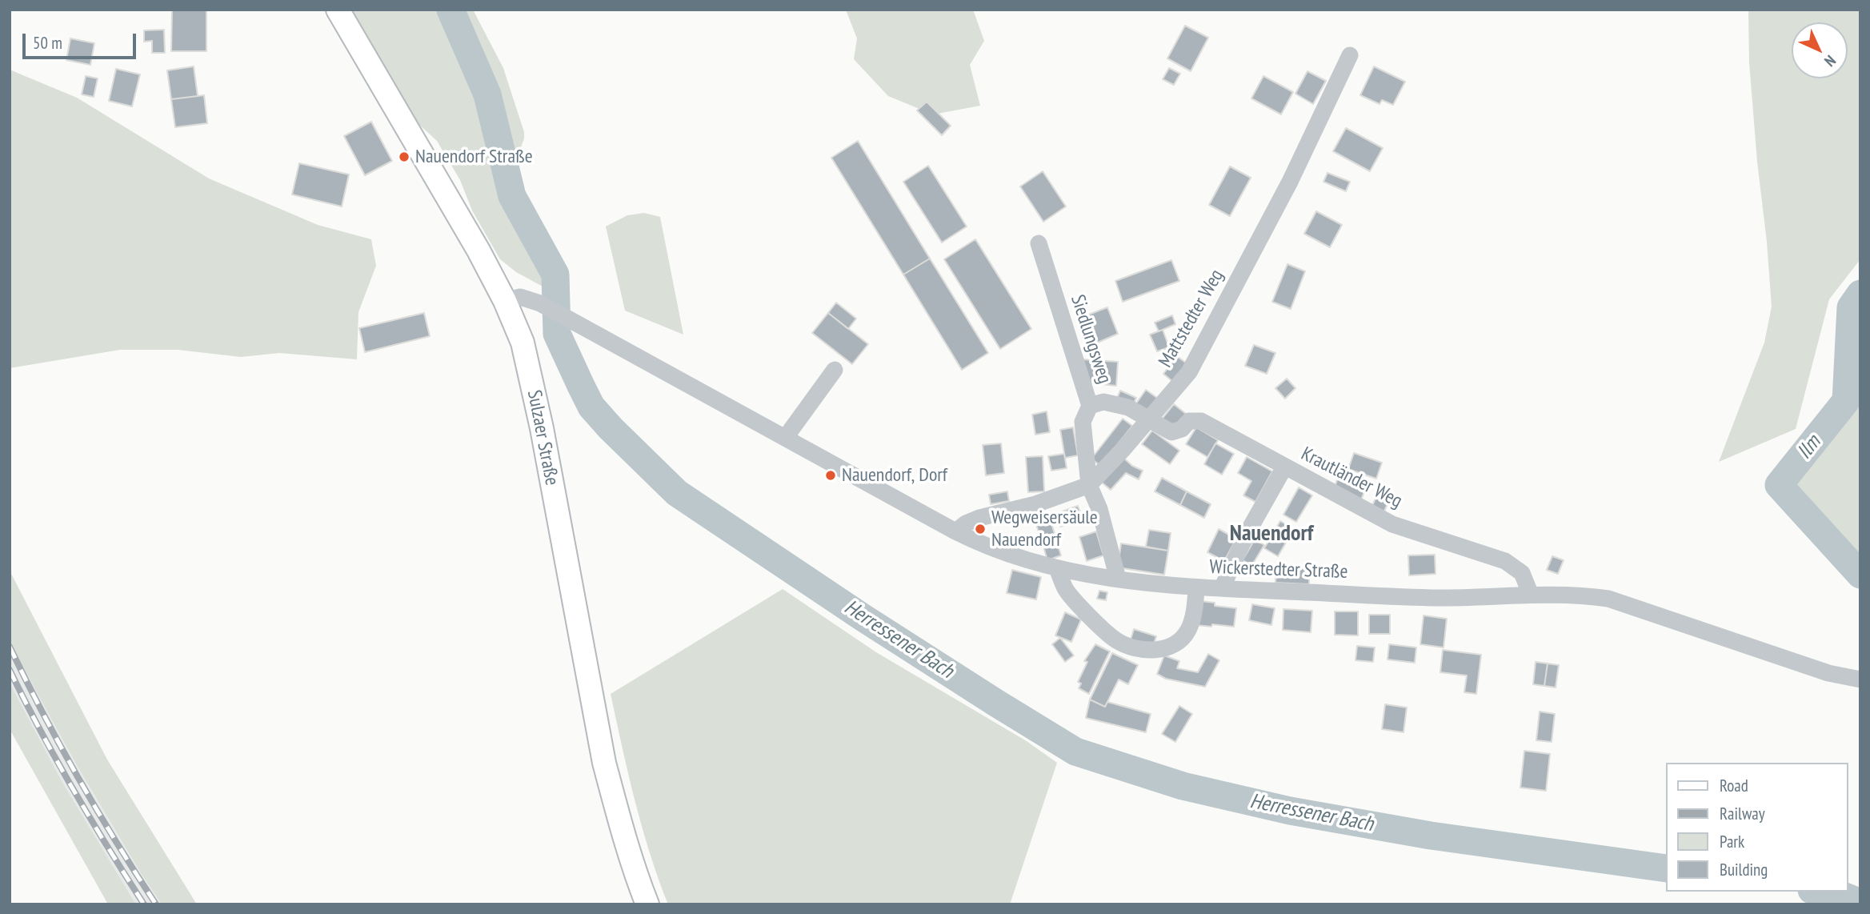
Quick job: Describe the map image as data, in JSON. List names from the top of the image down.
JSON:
{
  "streets": {
    "main road": ["Sulzaer Straße"],
    "street": [
      "Mattstedter Weg",
      "Siedlungsweg",
      "Krautländer Weg",
      "Wickerstedter Straße"
    ]
  },
  "crossings": [
    ["Mattstedter Weg", "Siedlungsweg"],
    ["Mattstedter Weg", "Krautländer Weg"],
    ["Mattstedter Weg", "Wickerstedter Straße"],
    ["Siedlungsweg", "Wickerstedter Straße"],
    ["Sulzaer Straße", "Wickerstedter Straße"],
    ["Krautländer Weg", "Wickerstedter Straße"]
  ],
  "districts": ["Nauendorf"],
  "water": ["Ilm", "Herressener Bach"],
  "places": ["Nauendorf Straße", "Nauendorf, Dorf", "Wegweisersäule Nauendorf"],
  "legend": [
    "Road",
    "Railway",
    "Park",
    "Building"
  ],
  "scale_bar": "50 m",
  "north": "bottom right"
}
